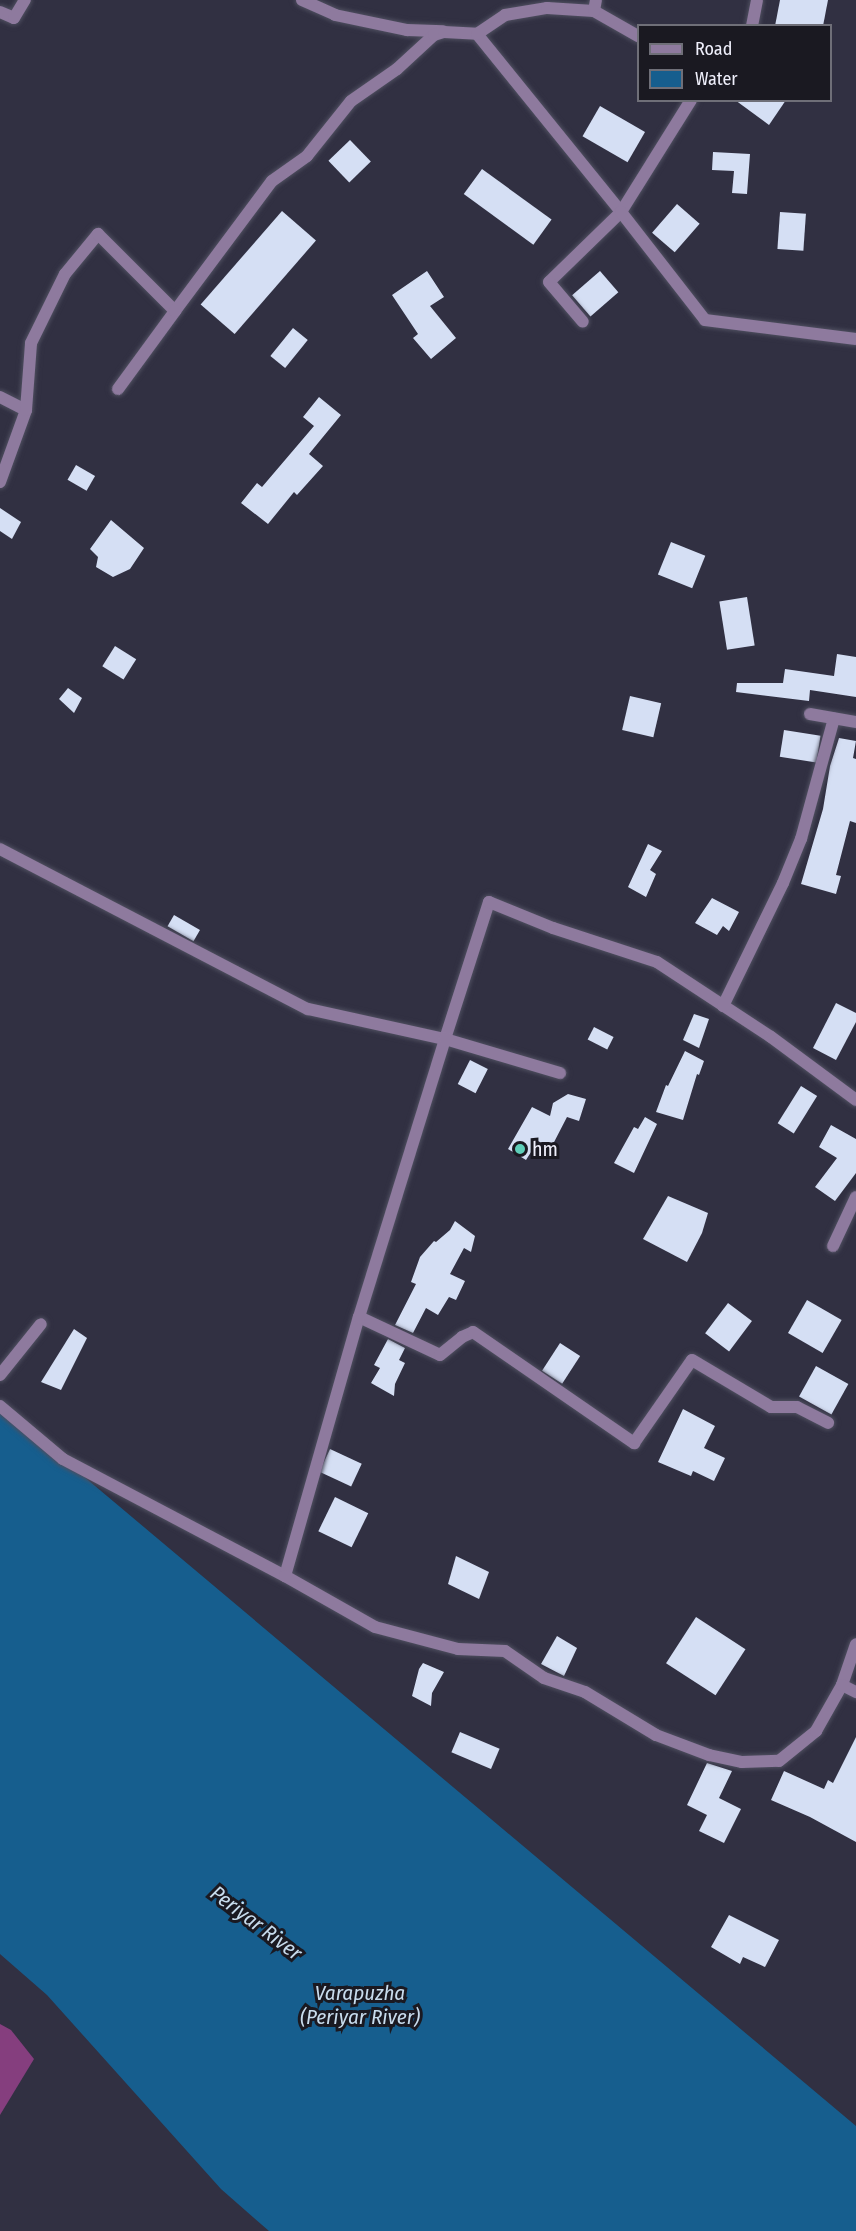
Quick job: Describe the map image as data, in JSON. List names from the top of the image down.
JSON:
{
  "water": ["Periyar River", "Varapuzha (Periyar River)"],
  "places": ["hm"],
  "legend": ["Road", "Water"]
}
